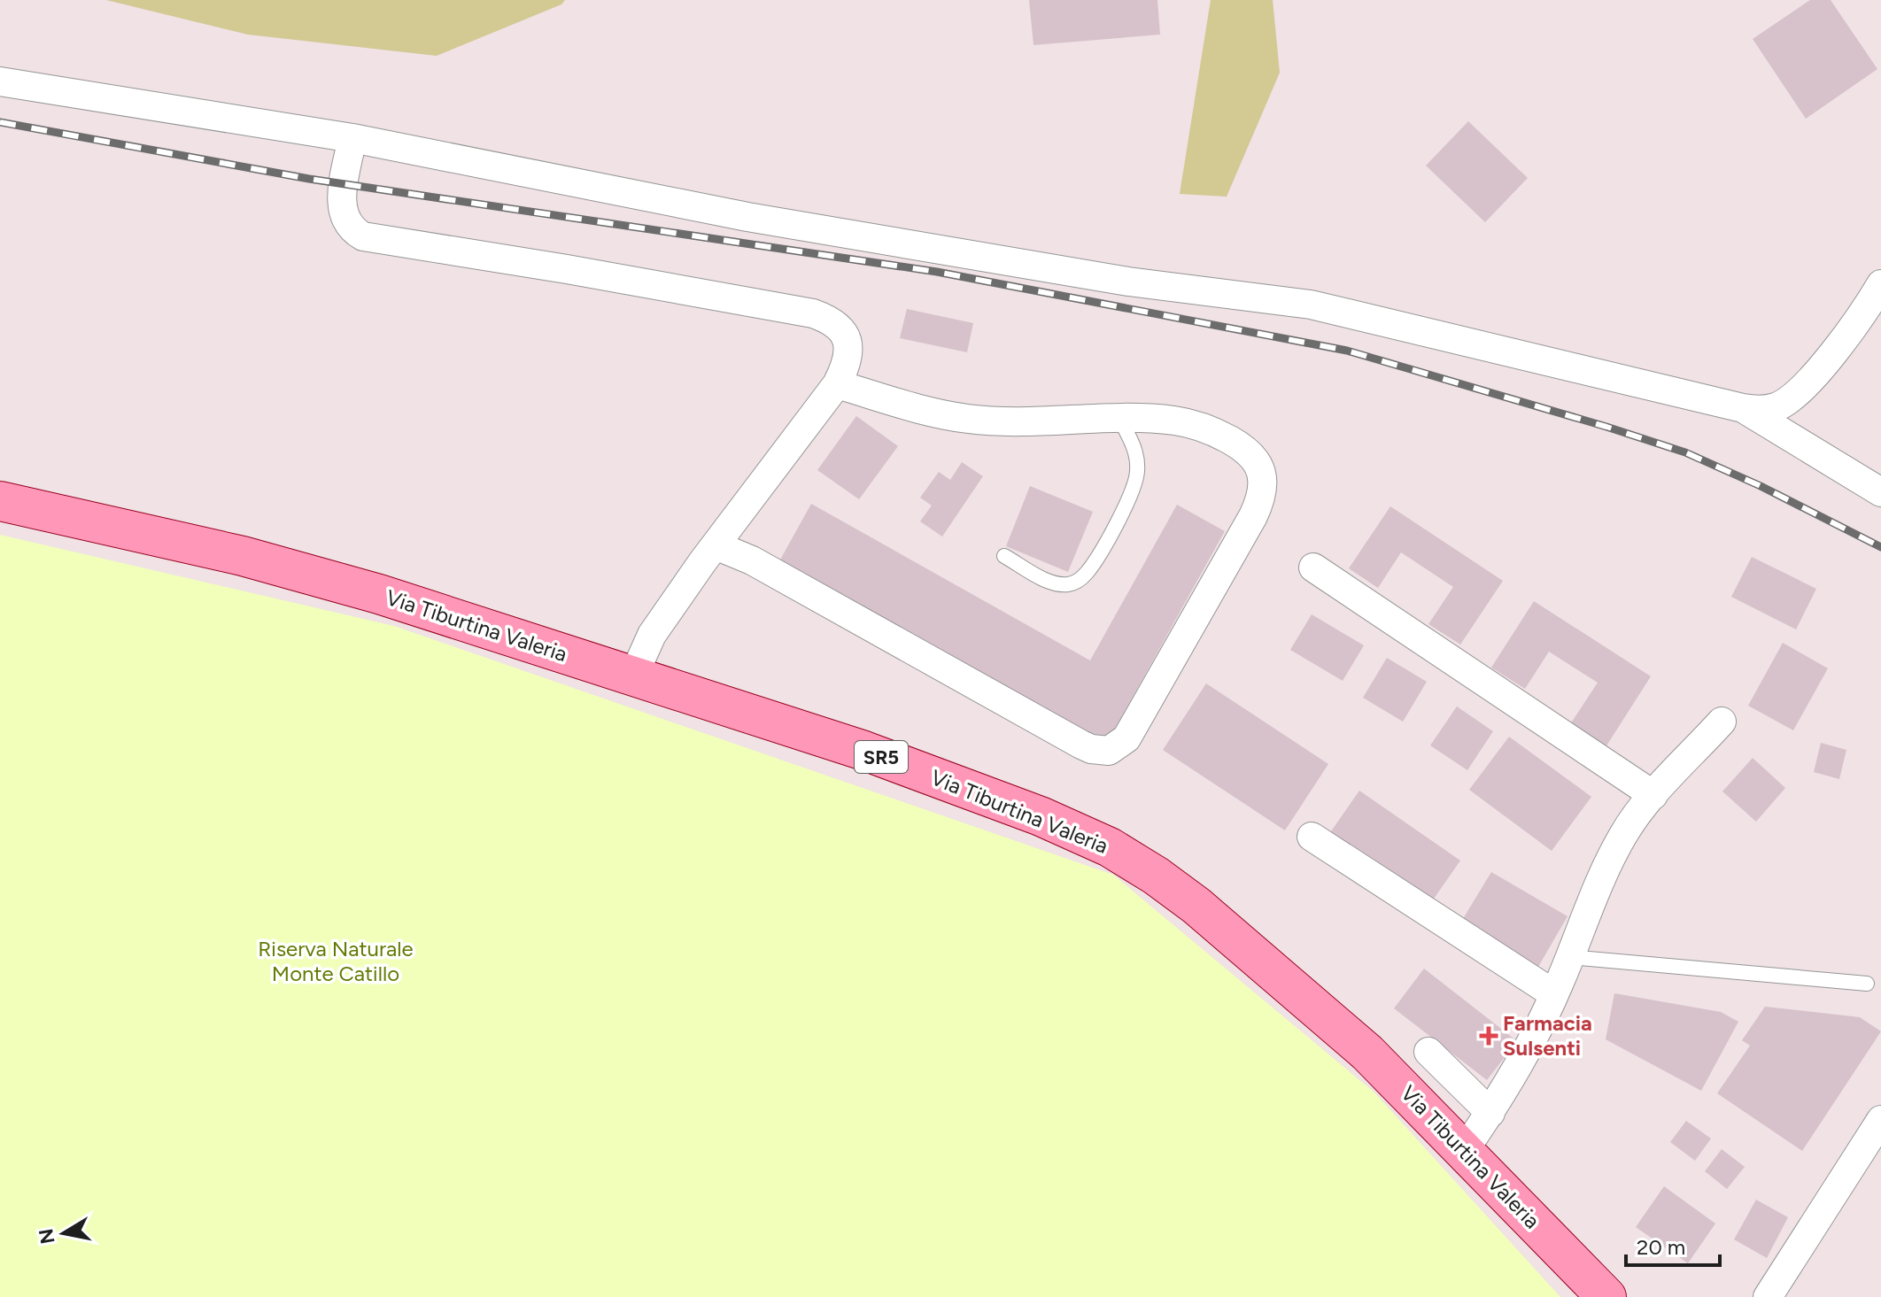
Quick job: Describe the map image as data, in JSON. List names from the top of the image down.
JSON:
{
  "streets": {
    "main road": ["Via Tiburtina Valeria", "SR5"]
  },
  "parks": ["Riserva Naturale Monte Catillo"],
  "places": {
    "health": ["Farmacia Sulsenti"]
  },
  "scale_bar": "20 m",
  "north": "left"
}
